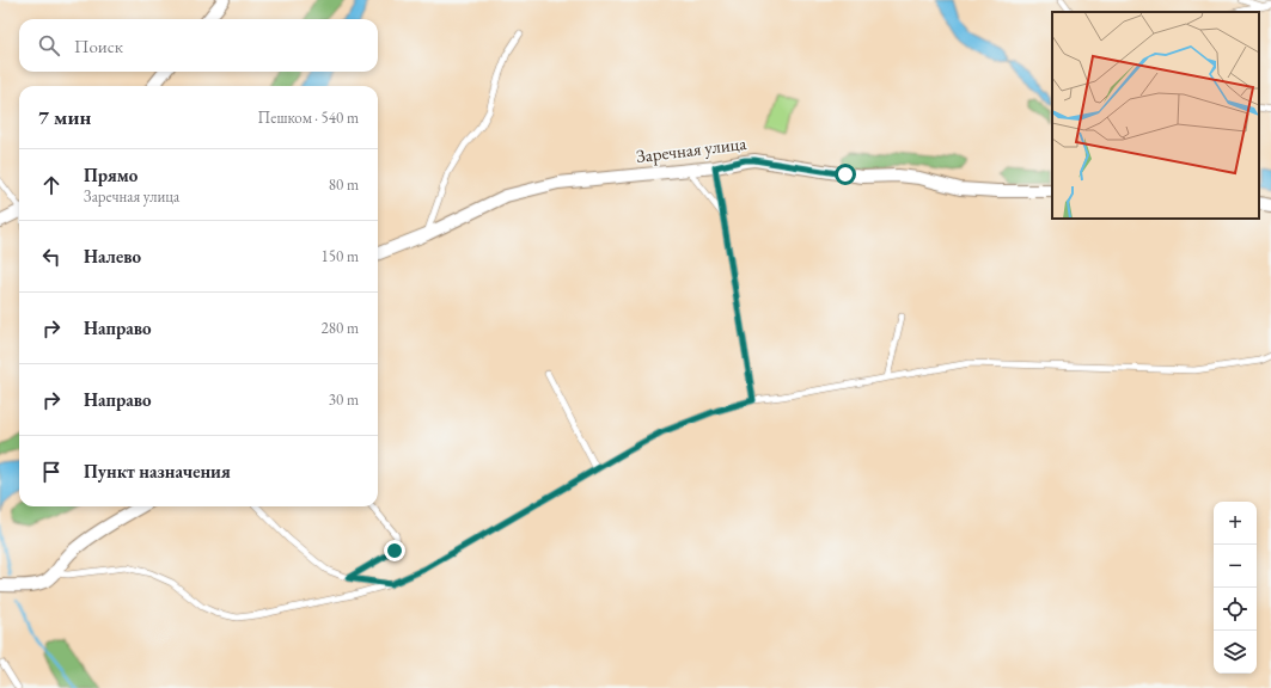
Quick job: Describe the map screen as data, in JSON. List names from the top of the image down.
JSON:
{
  "streets": {
    "street": ["Заречная улица"]
  },
  "page": {
    "search": "Поиск",
    "heading": ["7 мин", "Пешком · 540 m"],
    "list": [
      ["Прямо", "Заречная улица", "80 m"],
      ["Налево", "150 m"],
      ["Направо", "280 m"],
      ["Направо", "30 m"],
      "Пункт назначения"
    ],
    "map_buttons": ["+", "−"]
  }
}
